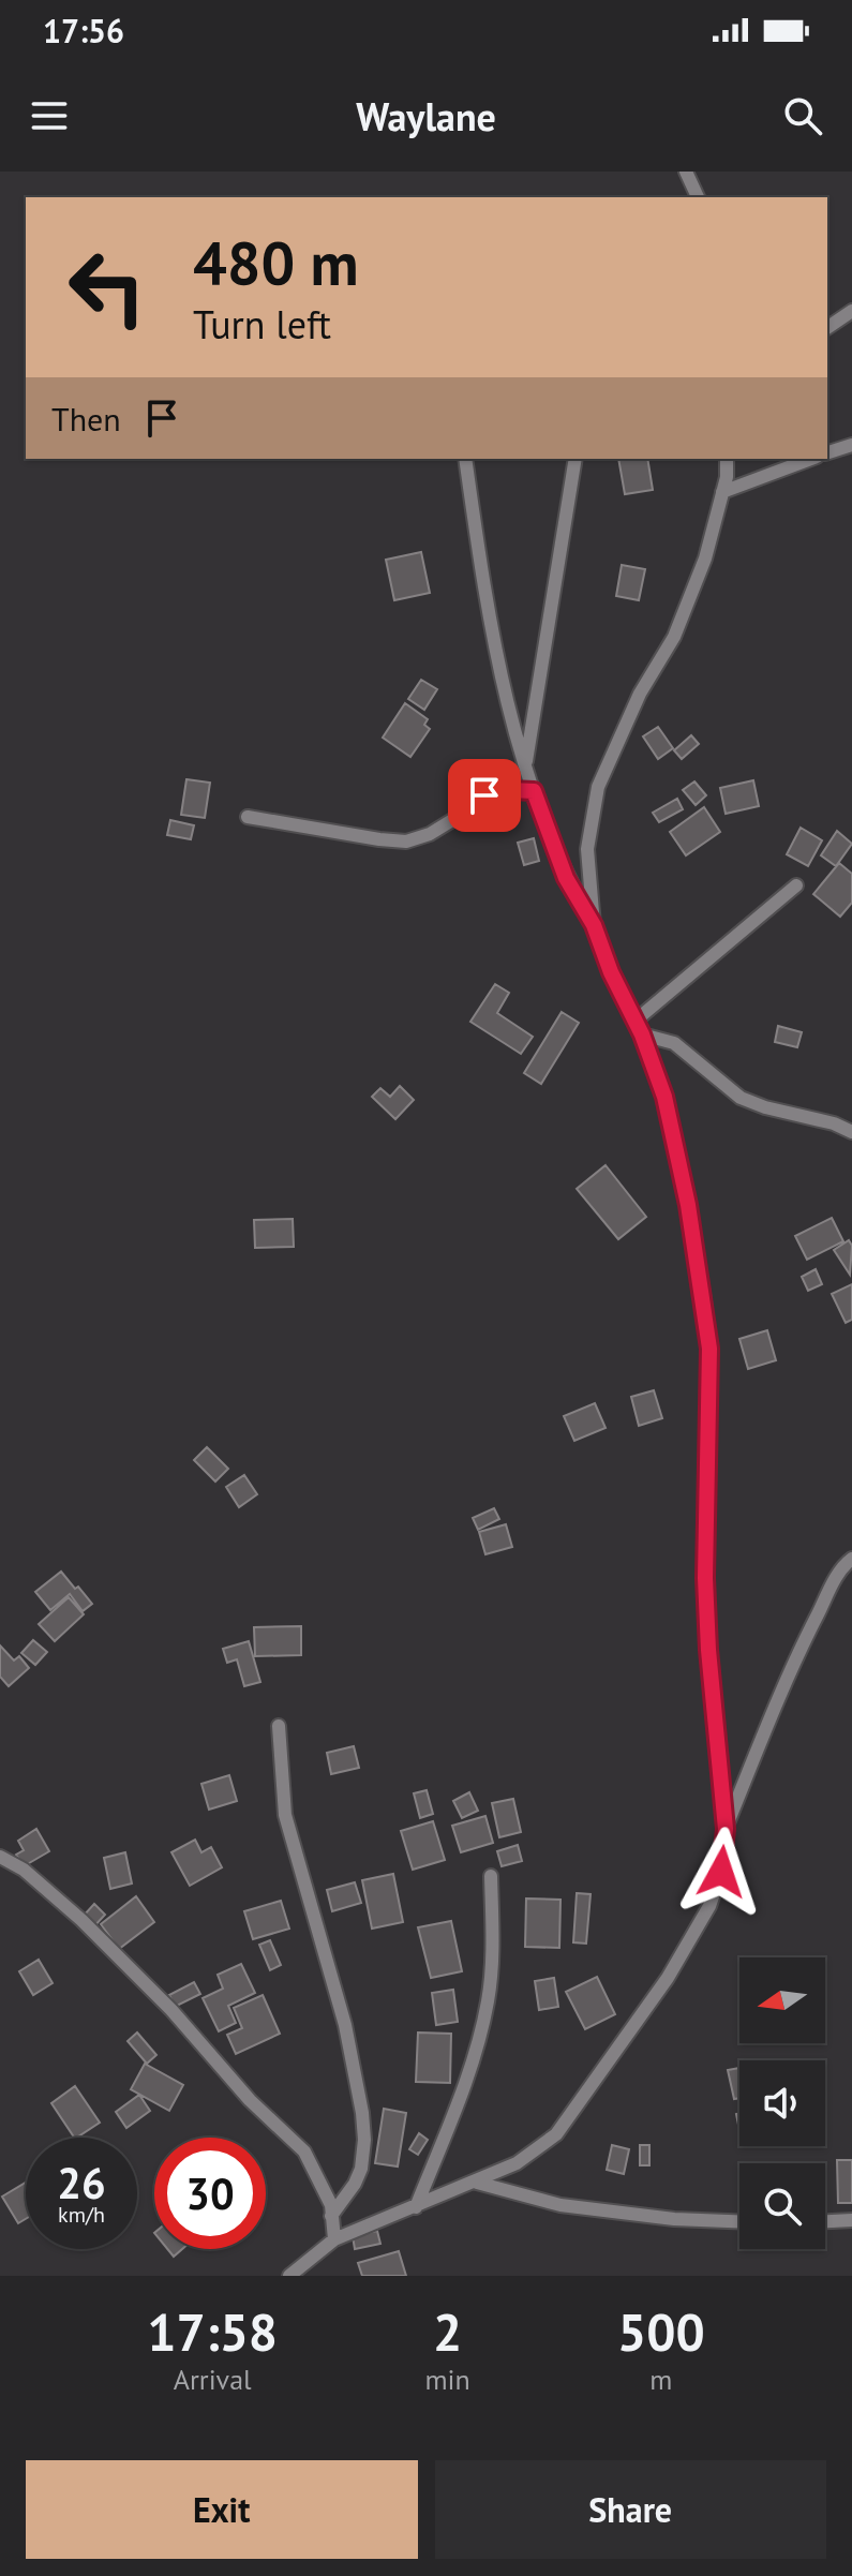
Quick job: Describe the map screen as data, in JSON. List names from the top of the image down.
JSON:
{
  "north": "left",
  "page": {
    "status": "17:56",
    "header": "Waylane",
    "turn": ["480 m", "Turn left"],
    "then": "Then",
    "speed": "26 km/h",
    "limit": "30",
    "eta": [
      "17:58",
      "Arrival",
      "2",
      "min",
      "500",
      "m"
    ],
    "buttons": ["Exit", "Share"]
  }
}
